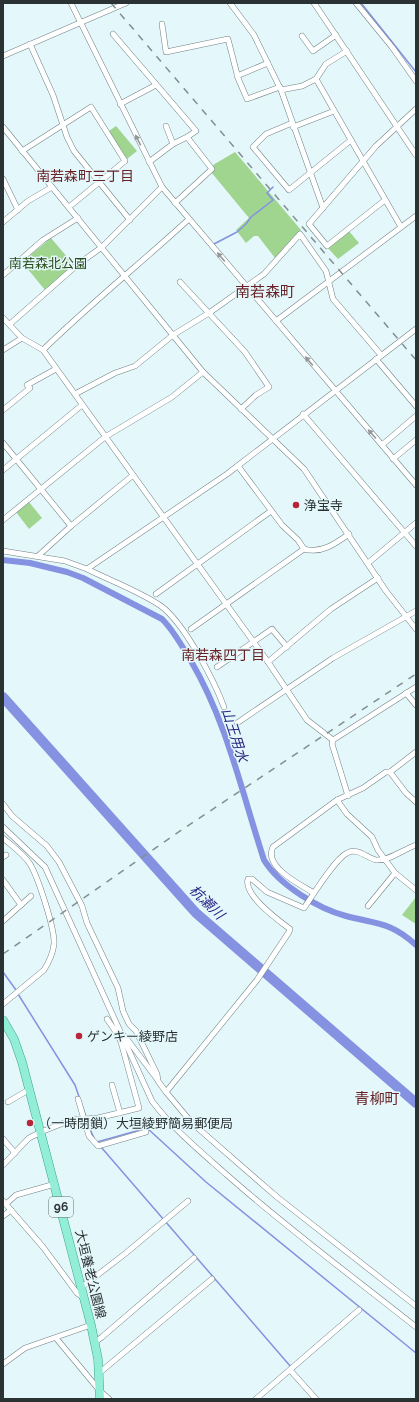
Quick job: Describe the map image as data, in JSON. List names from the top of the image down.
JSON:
{
  "streets": {
    "main road": ["96", "大垣養老公園線"]
  },
  "districts": [
    "南若森町三丁目",
    "南若森町",
    "南若森四丁目",
    "青柳町"
  ],
  "water": ["山王用水", "杭瀬川"],
  "parks": ["南若森北公園"],
  "places": ["浄宝寺", "ゲンキー綾野店", "（一時閉鎖）大垣綾野簡易郵便局"]
}
